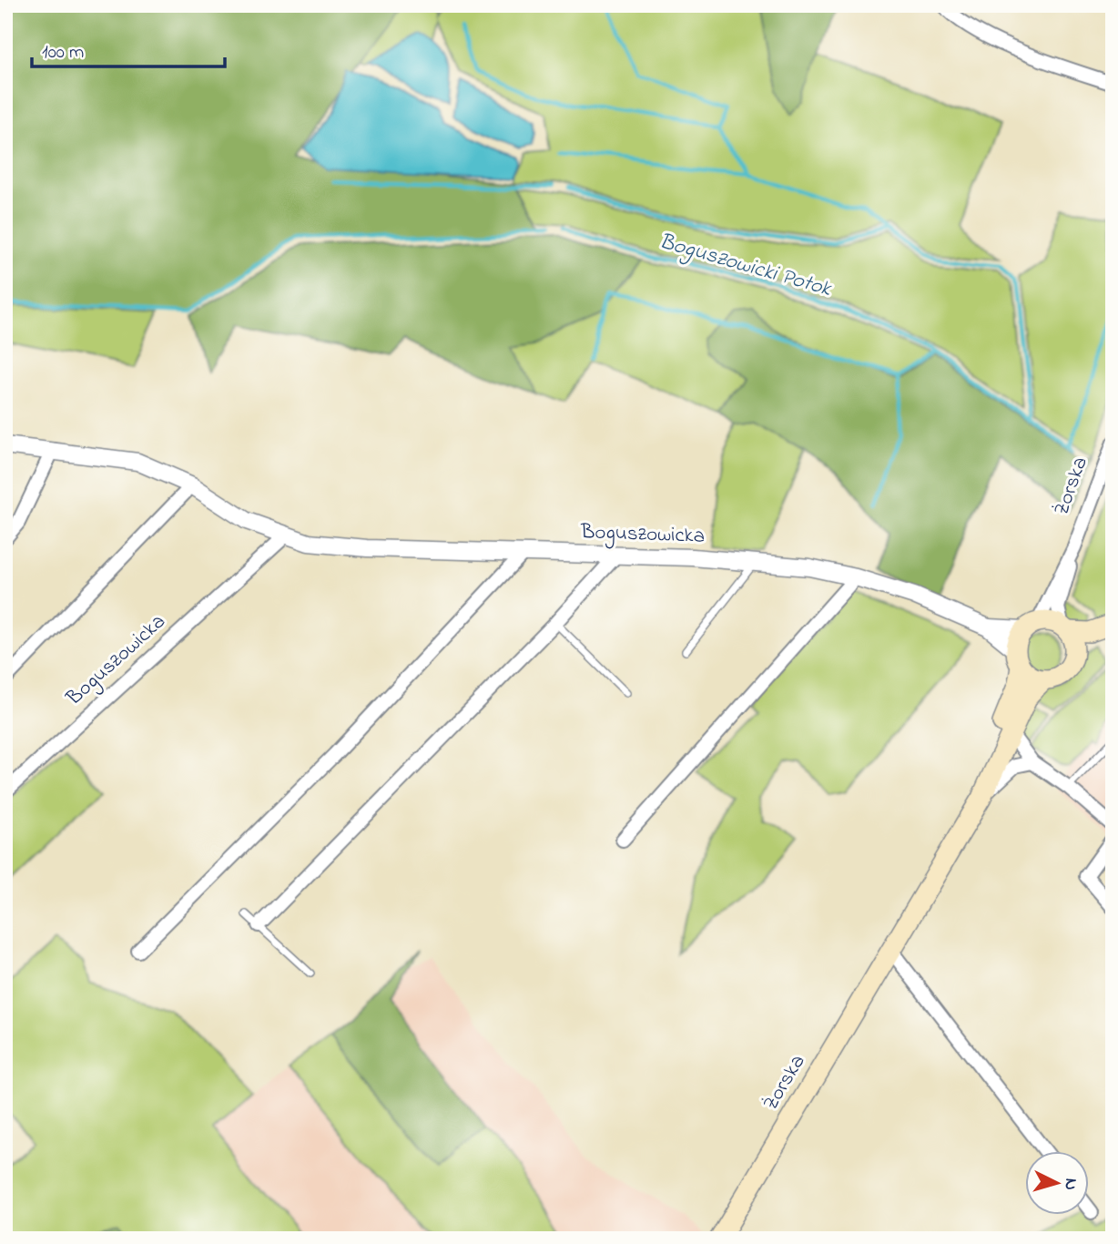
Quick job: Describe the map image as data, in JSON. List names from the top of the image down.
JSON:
{
  "streets": {
    "main road": ["Żorska"],
    "street": ["Boguszowicka"]
  },
  "crossings": [
    ["Żorska", "Boguszowicka"]
  ],
  "water": ["Boguszowicki Potok"],
  "scale_bar": "100 m",
  "north": "right"
}
